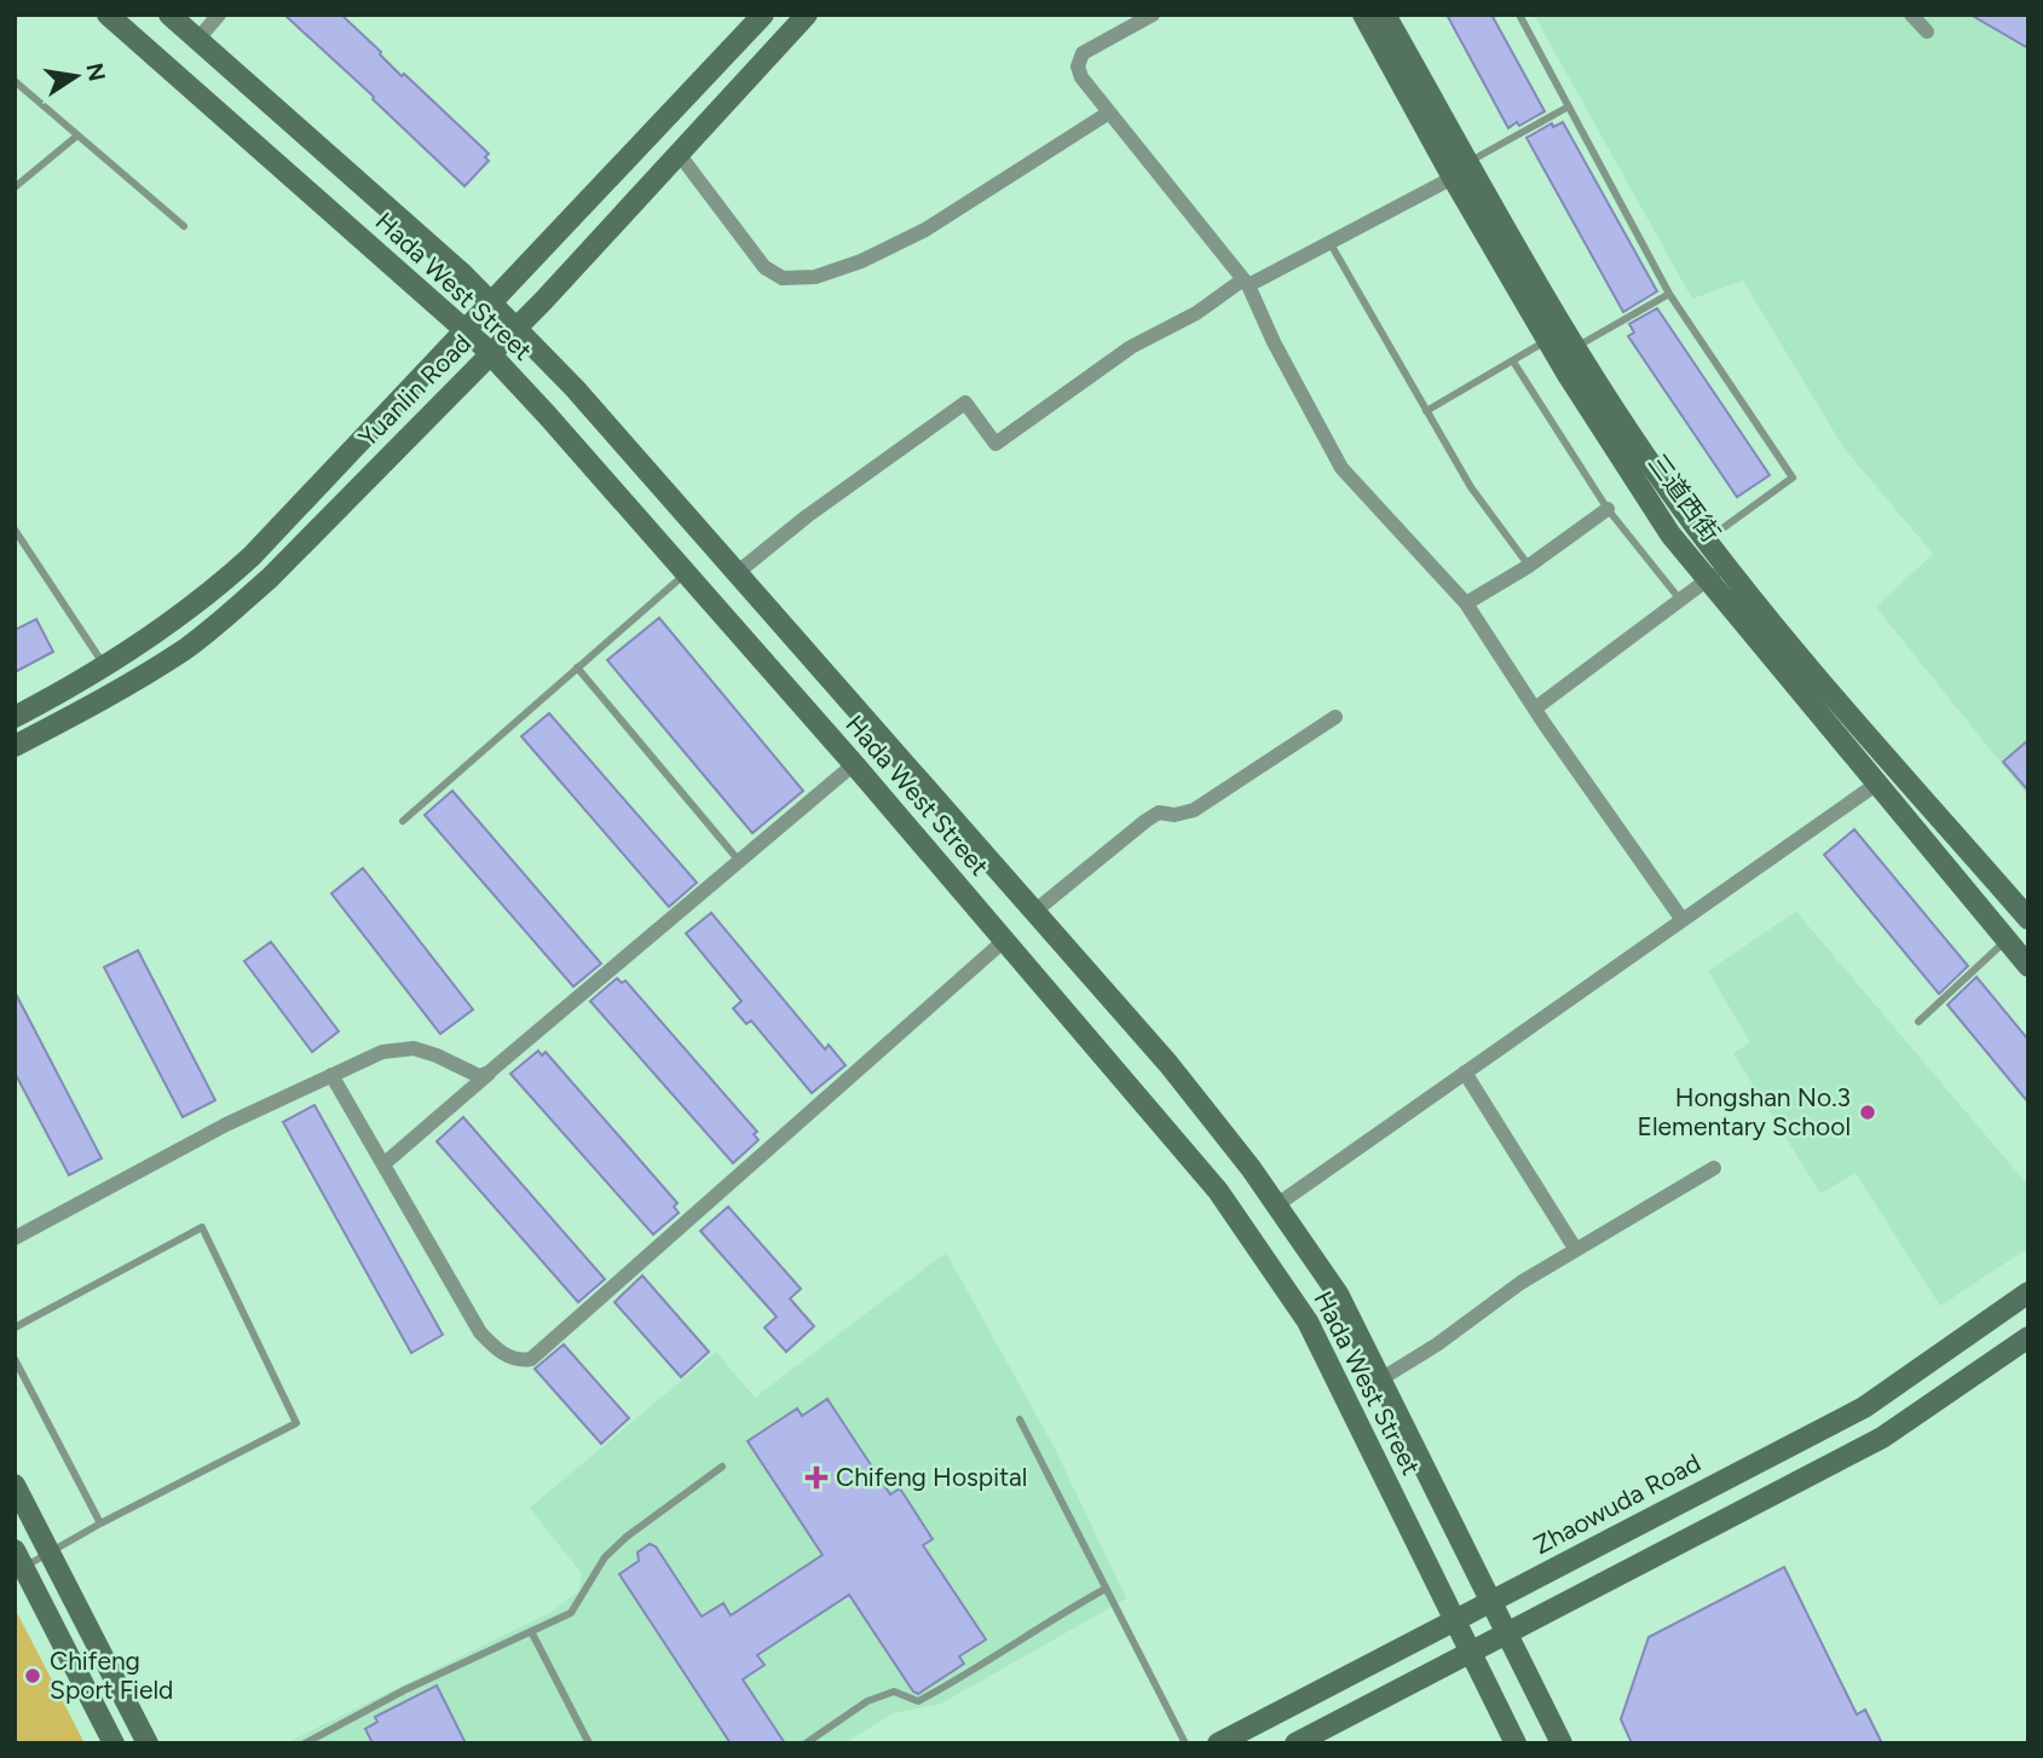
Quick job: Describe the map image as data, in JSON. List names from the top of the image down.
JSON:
{
  "streets": {
    "main road": [
      "Hada West Street",
      "Yuanlin Road",
      "三道西街",
      "Zhaowuda Road"
    ]
  },
  "crossings": [
    ["Hada West Street", "Yuanlin Road"],
    ["Hada West Street", "Zhaowuda Road"]
  ],
  "places": {
    "other": ["Hongshan No.3 Elementary School", "Chifeng Sport Field"],
    "health": ["Chifeng Hospital"]
  },
  "north": "right"
}
